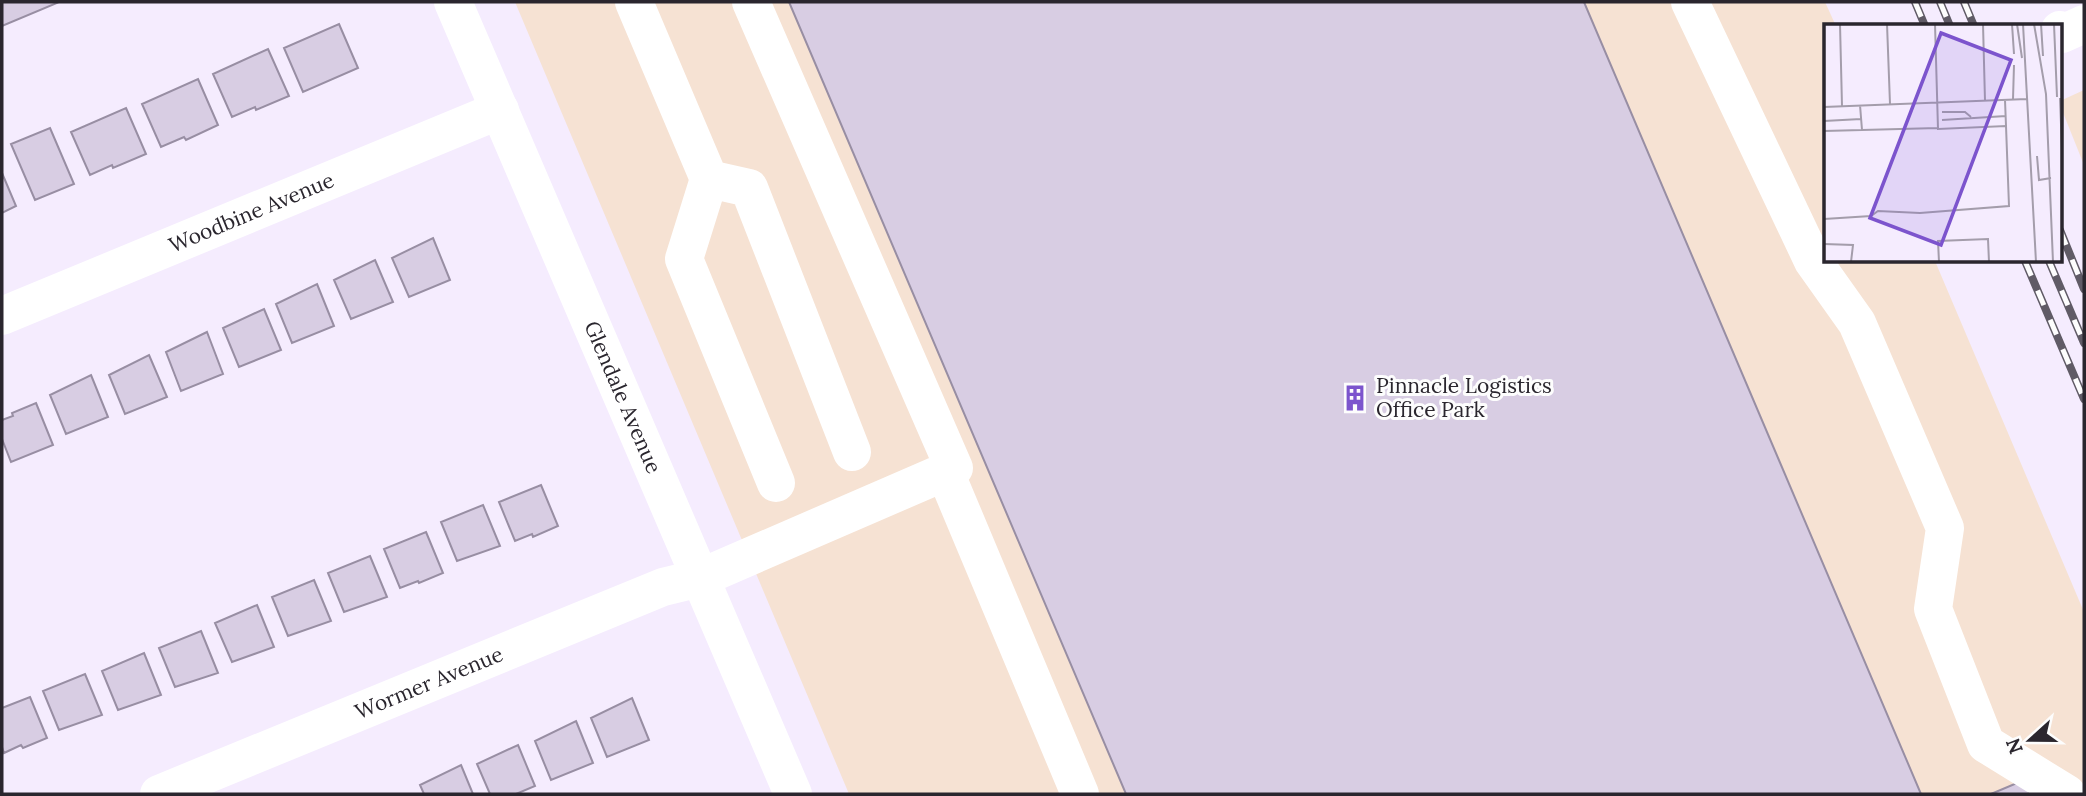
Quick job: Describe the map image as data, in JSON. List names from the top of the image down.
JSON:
{
  "streets": {
    "street": ["Woodbine Avenue", "Glendale Avenue", "Wormer Avenue"]
  },
  "crossings": [
    ["Woodbine Avenue", "Glendale Avenue"],
    ["Glendale Avenue", "Wormer Avenue"]
  ],
  "places": {
    "building": ["Pinnacle Logistics Office Park"]
  },
  "north": "left"
}
